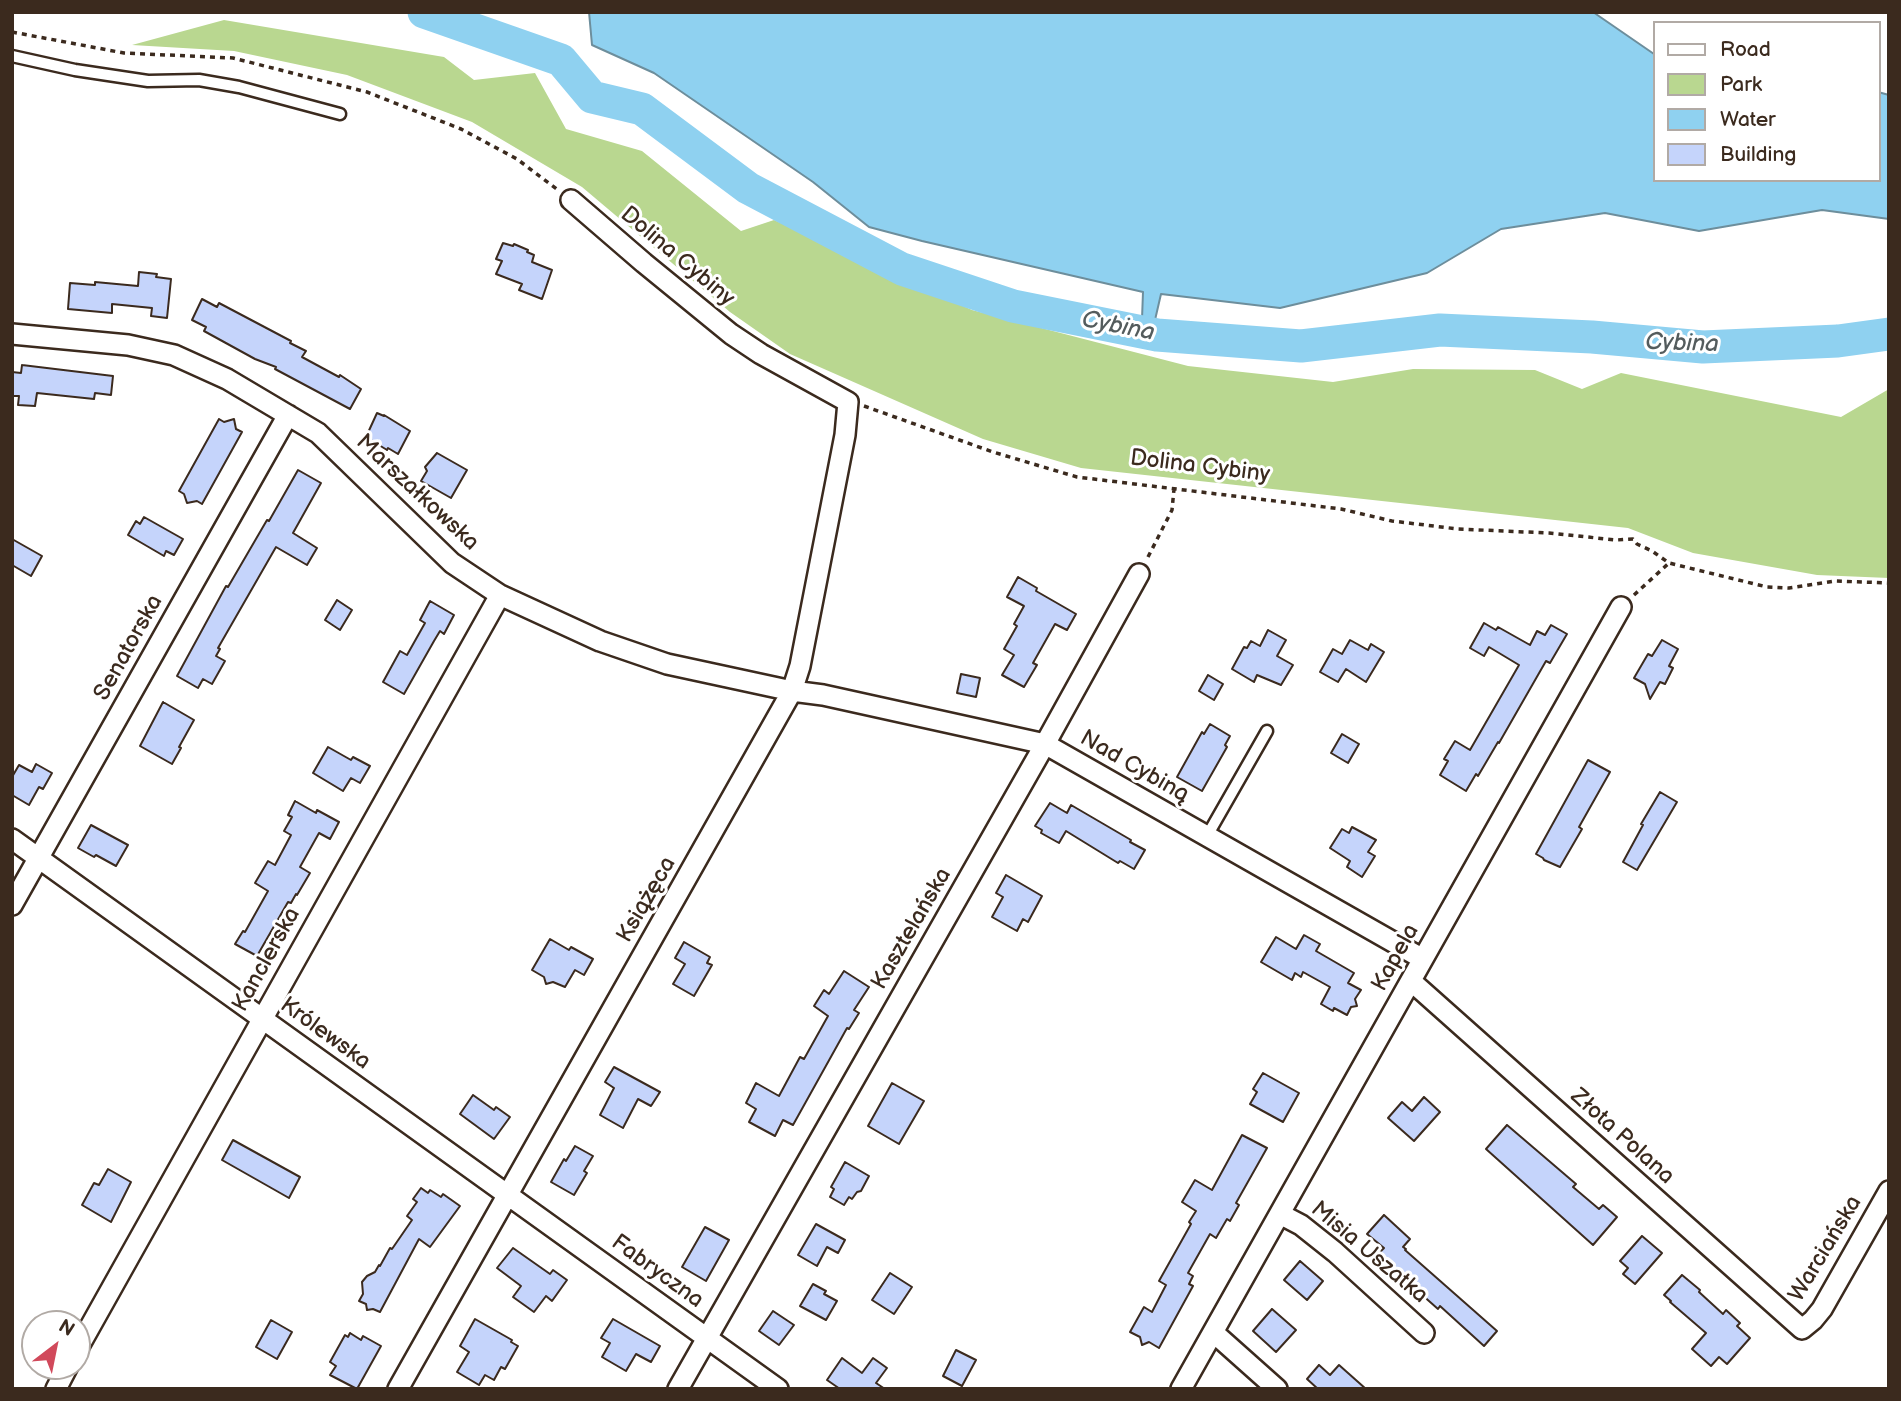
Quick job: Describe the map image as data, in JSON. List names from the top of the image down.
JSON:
{
  "streets": {
    "street": [
      "Dolina Cybiny",
      "Marszałkowska",
      "Senatorska",
      "Nad Cybiną",
      "Książęca",
      "Kasztelańska",
      "Kapela",
      "Kanclerska",
      "Królewska",
      "Złota Polana",
      "Warciańska",
      "Misia Uszatka",
      "Fabryczna"
    ]
  },
  "crossings": [
    ["Dolina Cybiny", "Książęca"],
    ["Marszałkowska", "Senatorska"],
    ["Marszałkowska", "Nad Cybiną"],
    ["Marszałkowska", "Książęca"],
    ["Marszałkowska", "Kanclerska"],
    ["Senatorska", "Królewska"],
    ["Nad Cybiną", "Książęca"],
    ["Nad Cybiną", "Kasztelańska"],
    ["Nad Cybiną", "Kapela"],
    ["Książęca", "Królewska"],
    ["Książęca", "Fabryczna"],
    ["Kasztelańska", "Fabryczna"],
    ["Kapela", "Złota Polana"],
    ["Kapela", "Misia Uszatka"],
    ["Kanclerska", "Królewska"],
    ["Królewska", "Fabryczna"],
    ["Złota Polana", "Warciańska"]
  ],
  "water": ["Cybina"],
  "legend": [
    "Road",
    "Park",
    "Water",
    "Building"
  ],
  "north": "top right"
}
